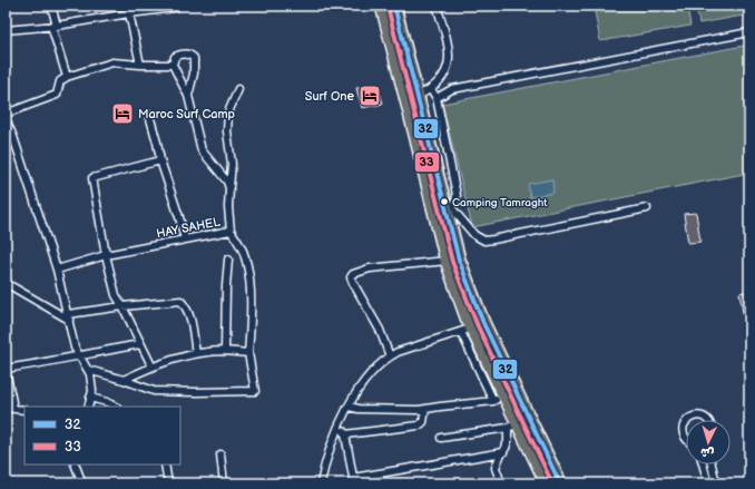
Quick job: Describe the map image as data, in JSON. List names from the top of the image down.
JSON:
{
  "streets": {
    "street": ["HAY SAHEL"]
  },
  "places": {
    "hotel": ["Surf One", "Maroc Surf Camp"],
    "other": ["Camping Tamraght"]
  },
  "lines": ["transit line 32", "transit line 33"],
  "legend": ["32", "33"],
  "north": "bottom"
}
